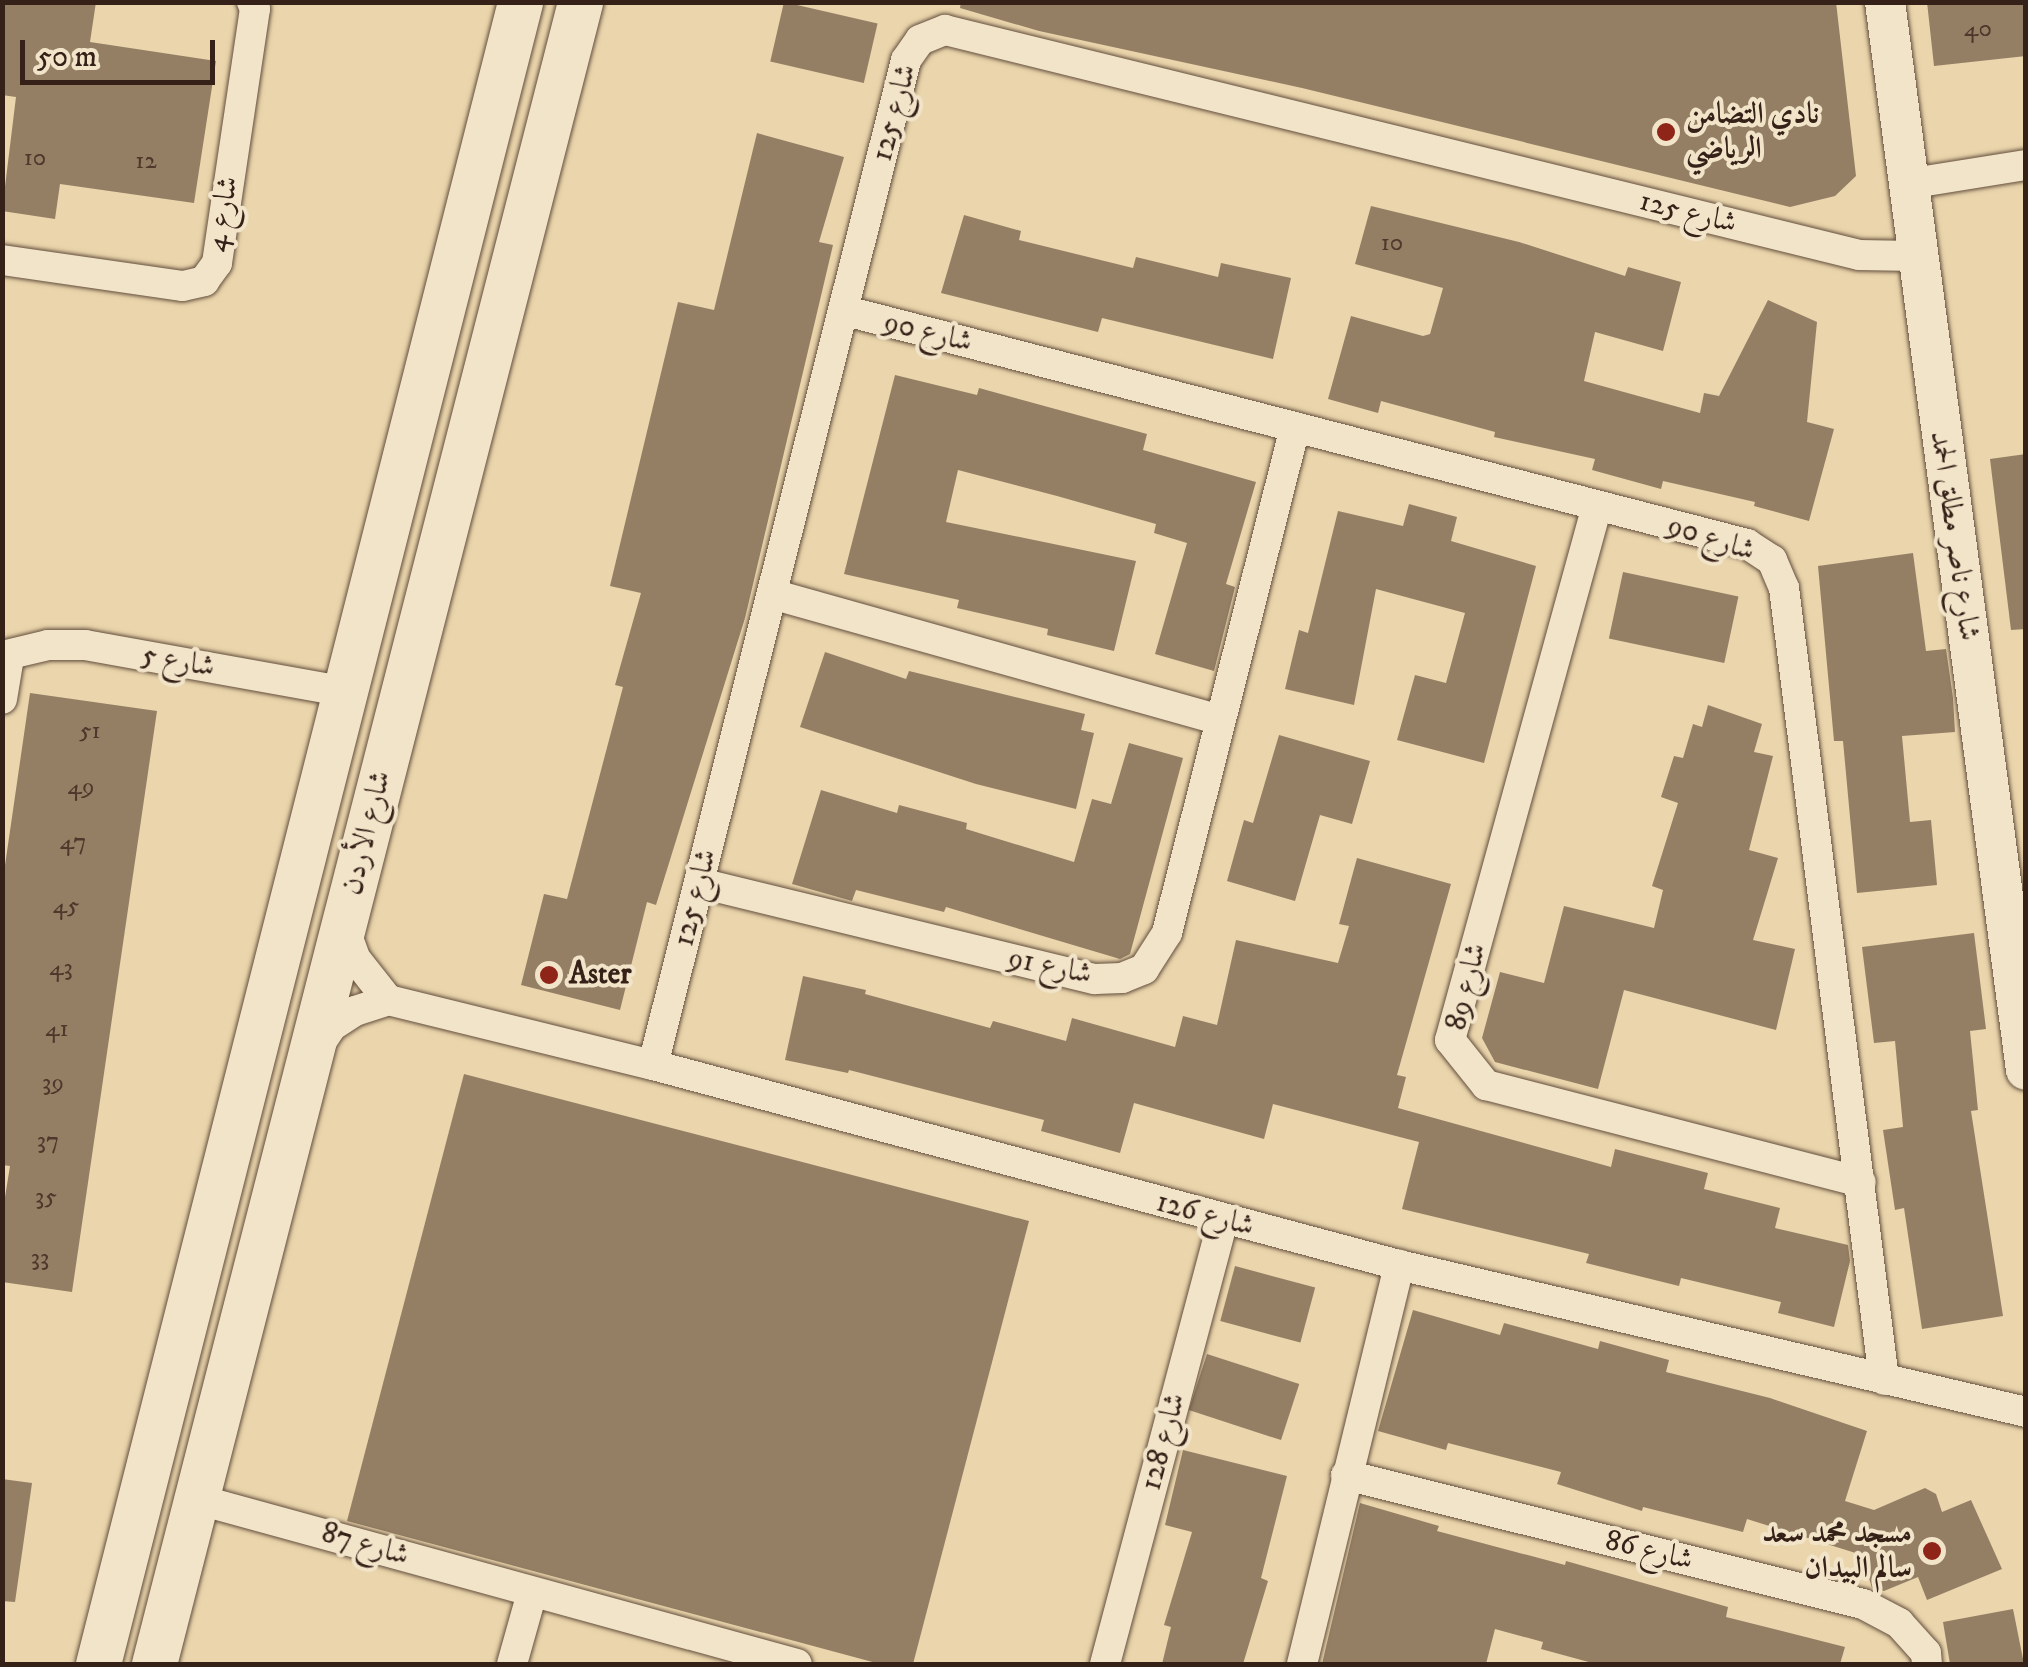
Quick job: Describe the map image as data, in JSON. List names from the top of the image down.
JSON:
{
  "streets": {
    "main road": ["شارع الأردن"],
    "street": [
      "شارع 125",
      "شارع 4",
      "شارع 90",
      "شارع ناصر مطلق الحمد",
      "شارع 5",
      "شارع 91",
      "شارع 89",
      "شارع 126",
      "شارع 128",
      "شارع 87",
      "شارع 86"
    ]
  },
  "crossings": [
    ["شارع 125", "شارع 90"],
    ["شارع 125", "شارع ناصر مطلق الحمد"],
    ["شارع 125", "شارع 91"],
    ["شارع 125", "شارع 126"],
    ["شارع 90", "شارع 91"],
    ["شارع 90", "شارع 89"],
    ["شارع 90", "شارع 126"],
    ["شارع 5", "شارع الأردن"],
    ["شارع الأردن", "شارع 87"],
    ["شارع 126", "شارع 128"]
  ],
  "places": ["نادي التضامن الرياضي", "Aster", "مسجد محمد سعد سالم البيدان"],
  "house_numbers": [
    "40",
    "10",
    "12",
    "10",
    "51",
    "49",
    "47",
    "45",
    "43",
    "41",
    "39",
    "37",
    "35",
    "33"
  ],
  "scale_bar": "50 m"
}
